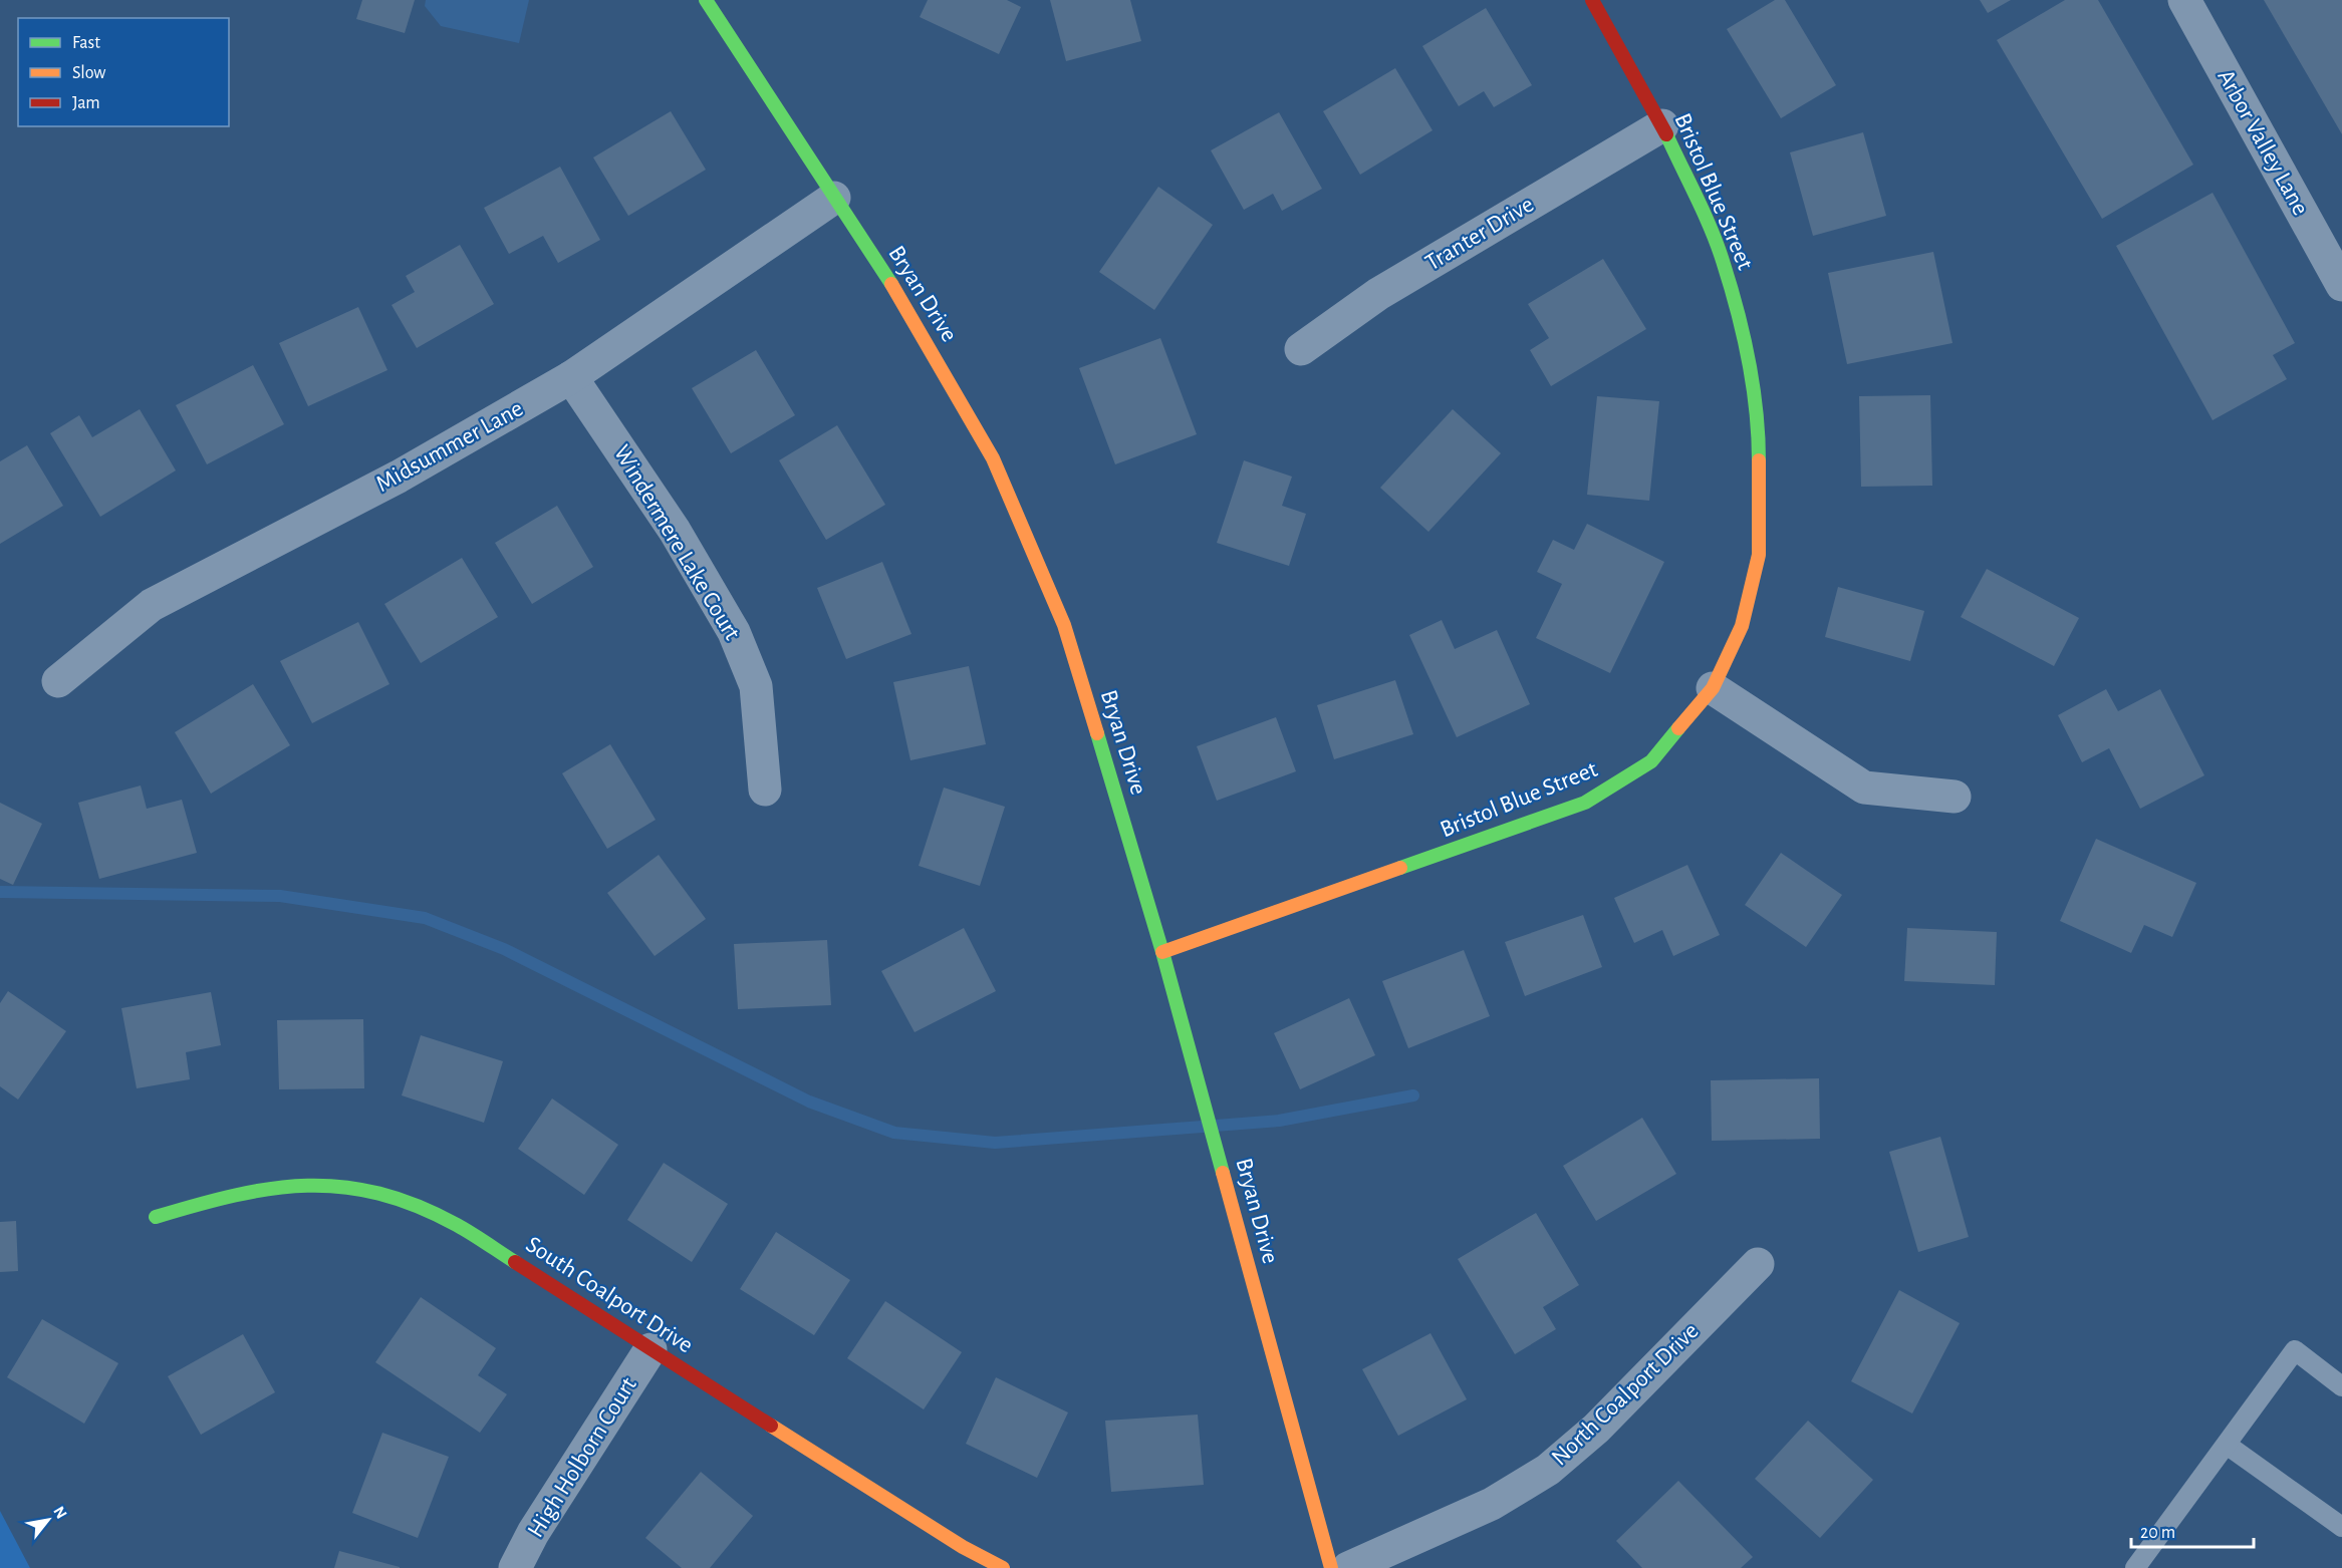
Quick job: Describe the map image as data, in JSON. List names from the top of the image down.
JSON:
{
  "streets": {
    "street": [
      "Arbor Valley Lane",
      "Bristol Blue Street",
      "Tranter Drive",
      "Bryan Drive",
      "Midsummer Lane",
      "Windermere Lake Court",
      "South Coalport Drive",
      "North Coalport Drive",
      "High Holborn Court"
    ]
  },
  "crossings": [
    ["Bristol Blue Street", "Tranter Drive"],
    ["Bristol Blue Street", "Bryan Drive"],
    ["Bryan Drive", "Midsummer Lane"],
    ["Midsummer Lane", "Windermere Lake Court"],
    ["South Coalport Drive", "High Holborn Court"]
  ],
  "legend": ["Fast", "Slow", "Jam"],
  "scale_bar": "20 m",
  "north": "top right"
}
